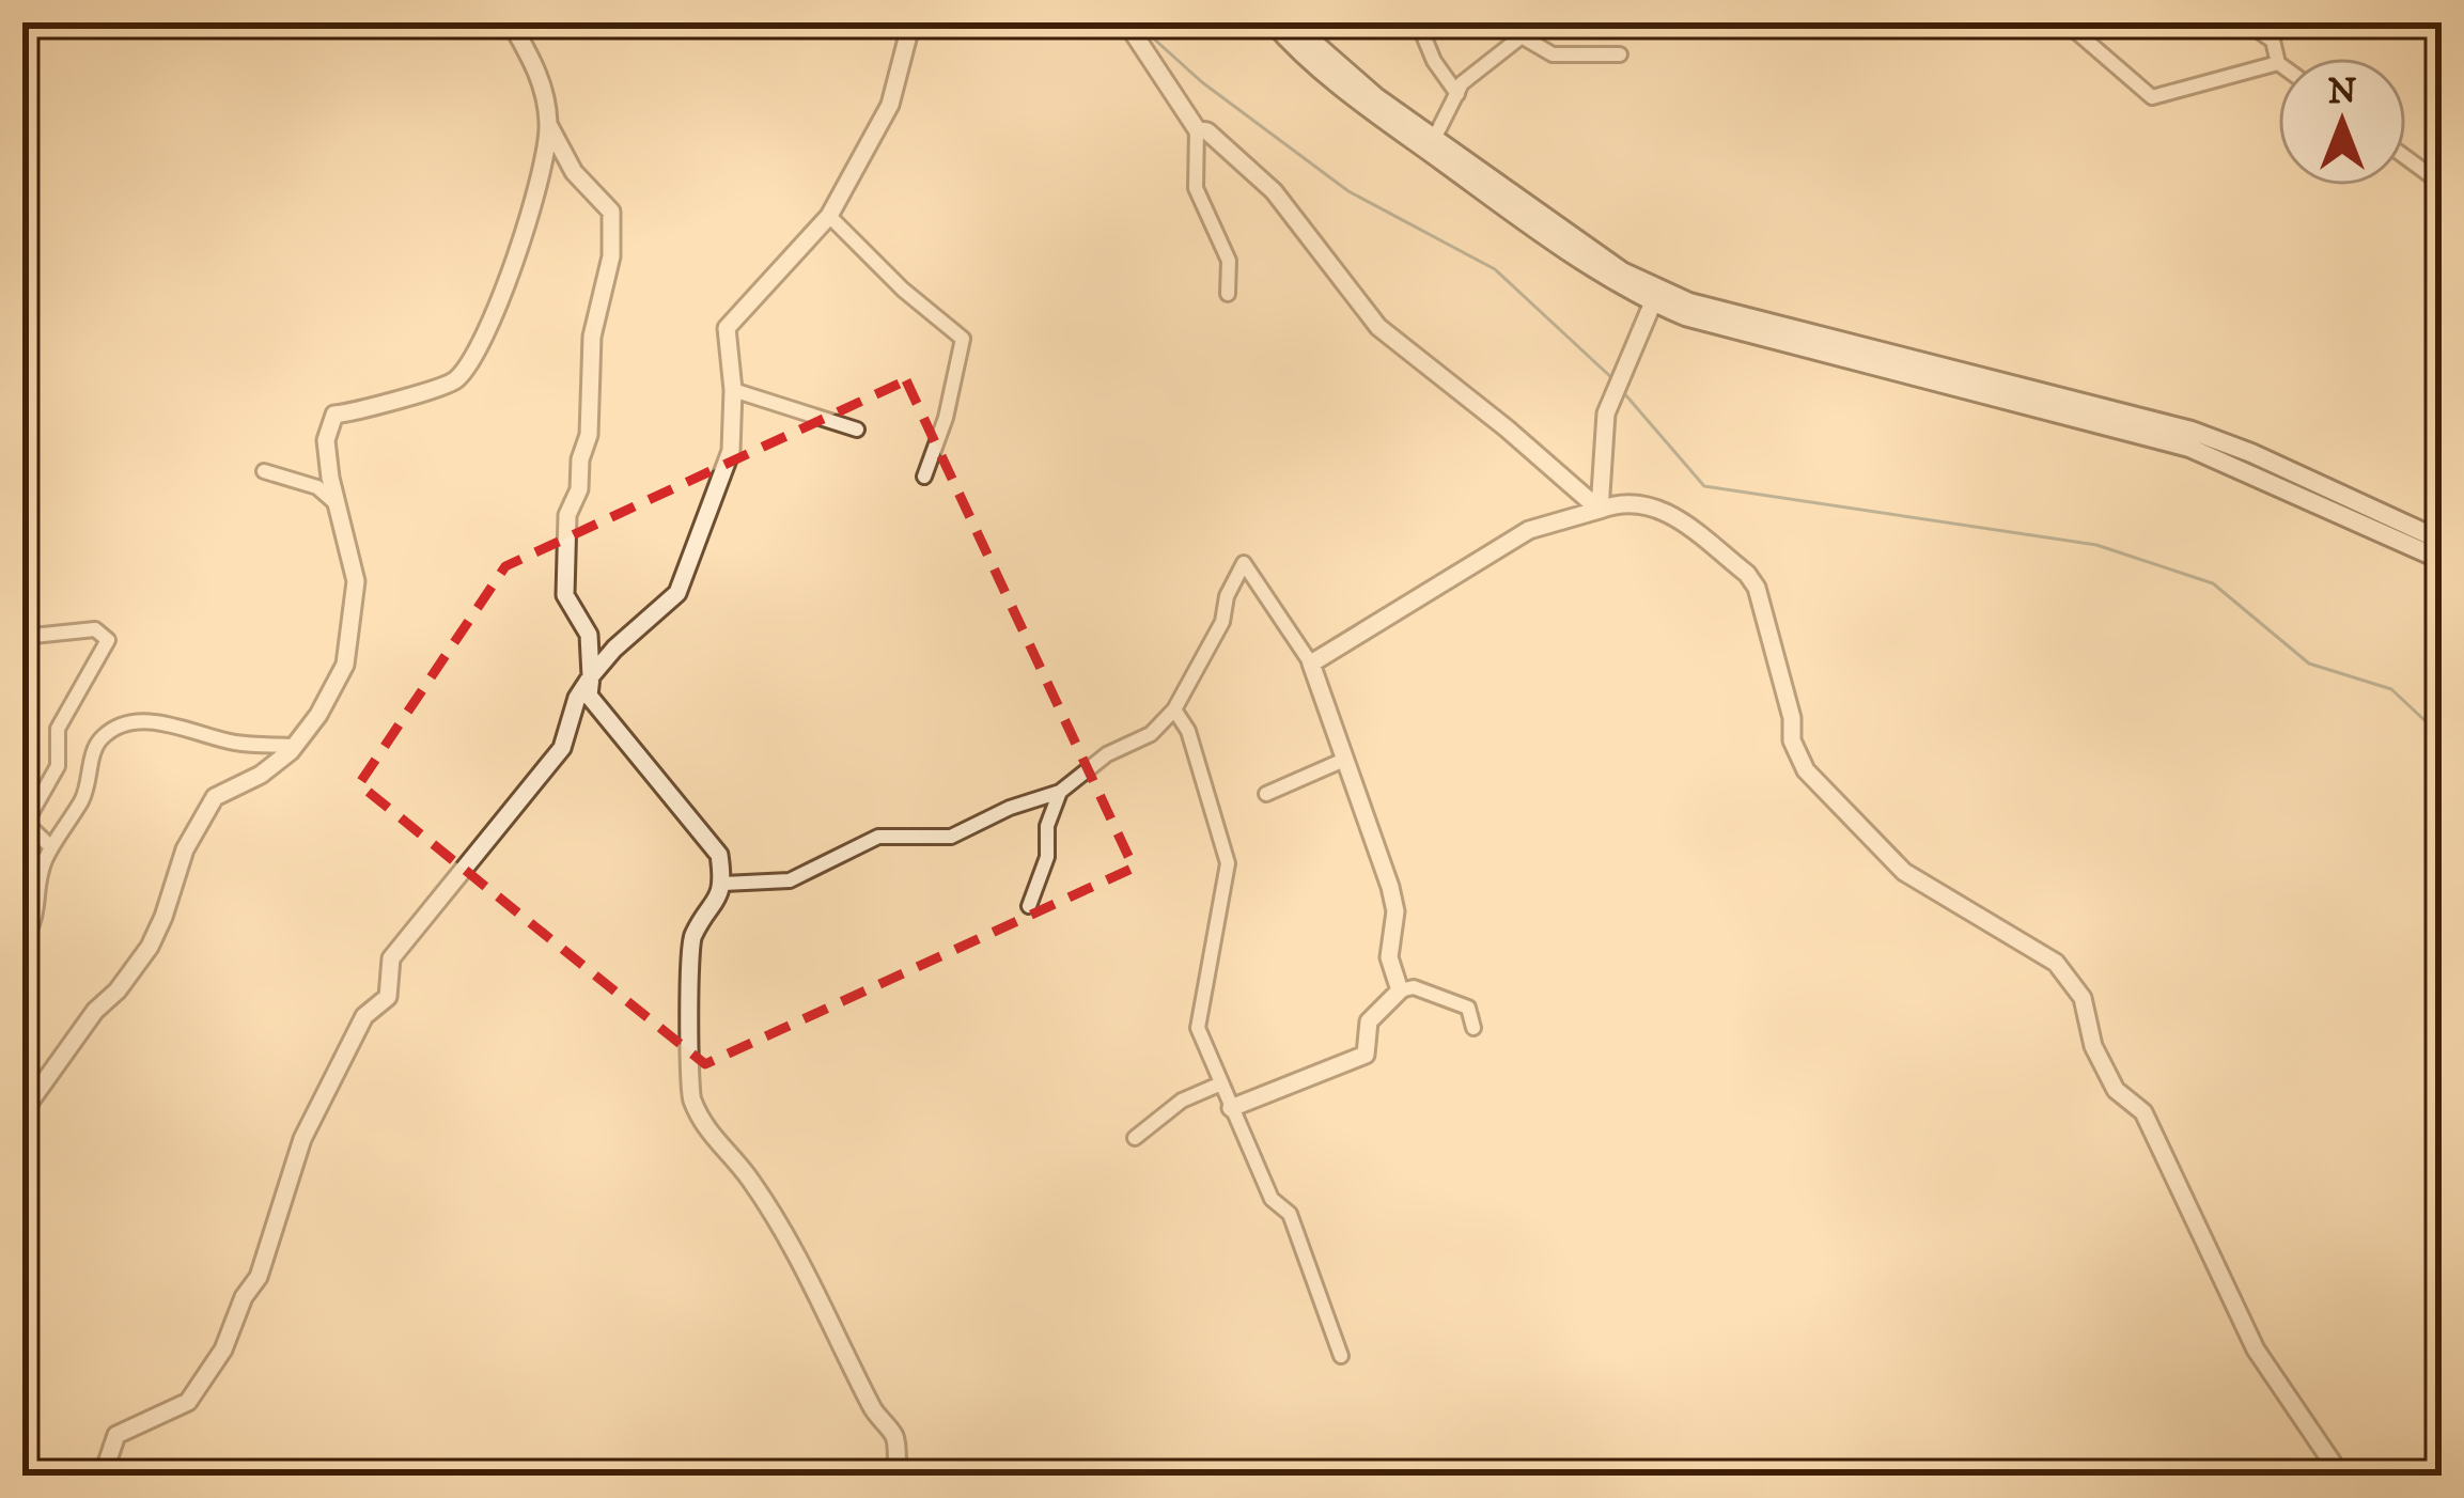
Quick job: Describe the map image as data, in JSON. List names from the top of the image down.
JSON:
{
  "north": "top"
}
